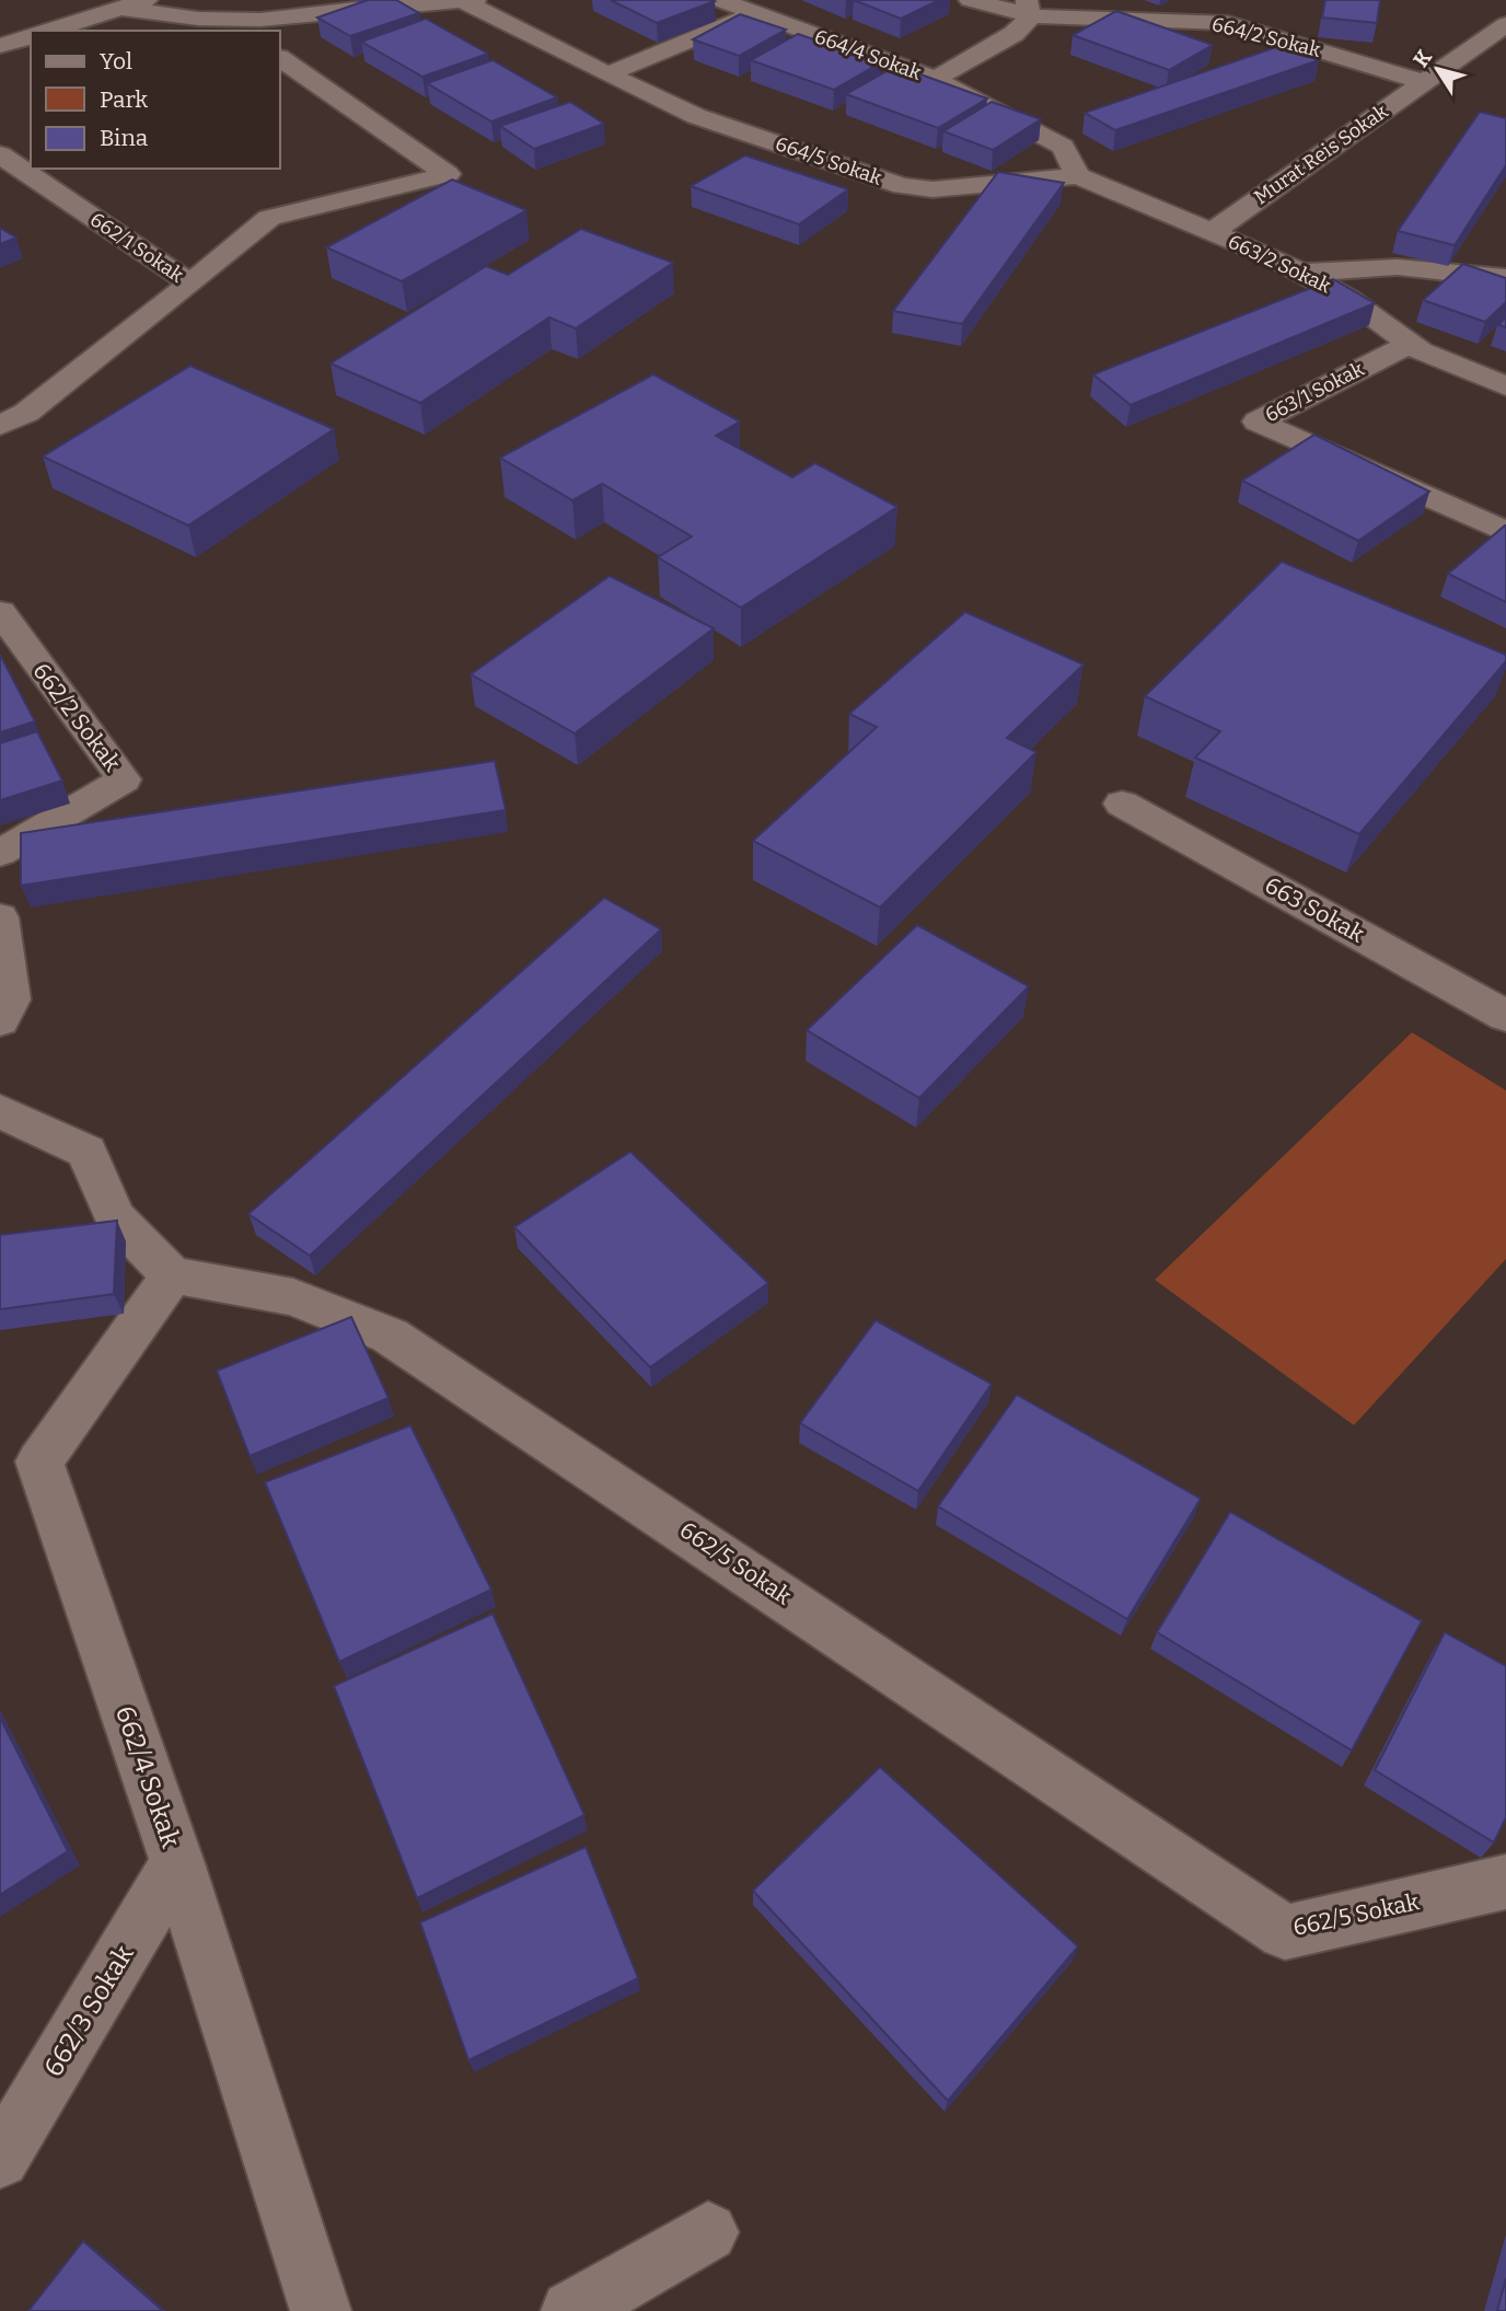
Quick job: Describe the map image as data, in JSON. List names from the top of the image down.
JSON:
{
  "streets": {
    "street": [
      "664/2 Sokak",
      "664/4 Sokak",
      "Murat Reis Sokak",
      "664/5 Sokak",
      "662/1 Sokak",
      "663/2 Sokak",
      "663/1 Sokak",
      "662/2 Sokak",
      "663 Sokak",
      "662/5 Sokak",
      "662/4 Sokak",
      "662/3 Sokak"
    ]
  },
  "crossings": [
    ["664/2 Sokak", "Murat Reis Sokak"],
    ["664/4 Sokak", "664/5 Sokak"],
    ["Murat Reis Sokak", "664/5 Sokak"],
    ["Murat Reis Sokak", "663/2 Sokak"],
    ["664/5 Sokak", "663/2 Sokak"],
    ["663/2 Sokak", "663/1 Sokak"],
    ["662/5 Sokak", "662/4 Sokak"],
    ["662/4 Sokak", "662/3 Sokak"]
  ],
  "legend": ["Yol", "Park", "Bina"],
  "north": "top left"
}
